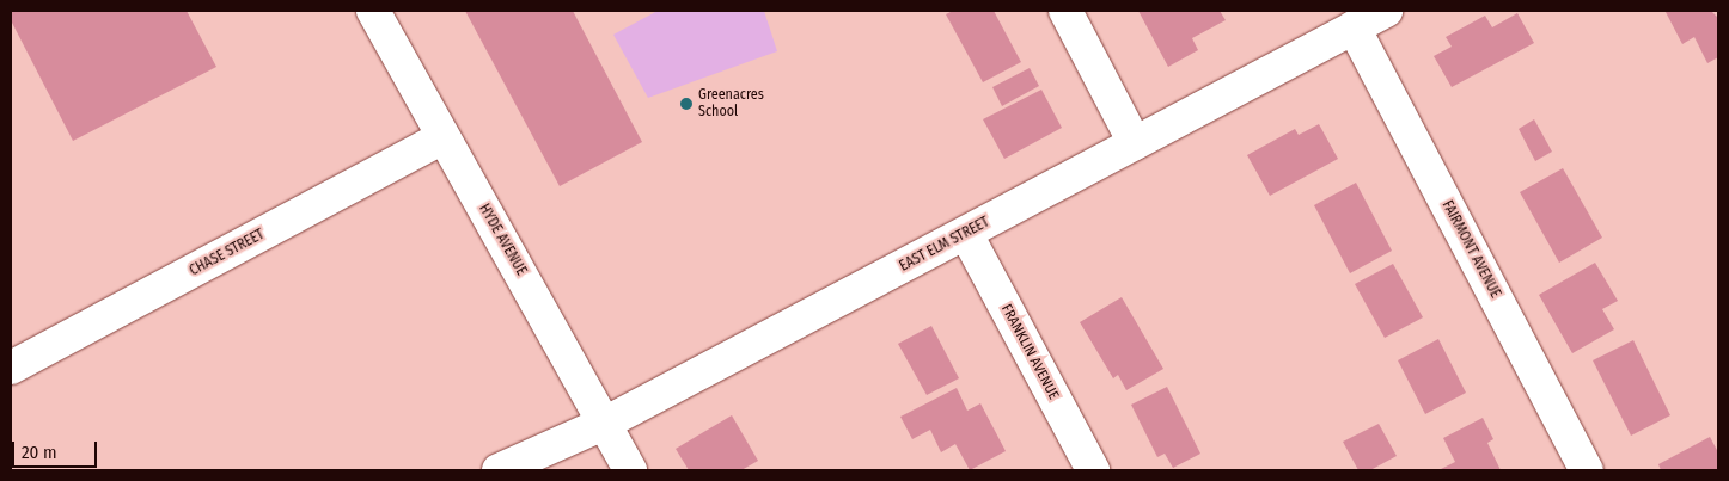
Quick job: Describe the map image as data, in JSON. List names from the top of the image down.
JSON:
{
  "streets": {
    "street": [
      "HYDE AVENUE",
      "EAST ELM STREET",
      "FAIRMONT AVENUE",
      "CHASE STREET",
      "FRANKLIN AVENUE"
    ]
  },
  "crossings": [
    ["HYDE AVENUE", "EAST ELM STREET"],
    ["HYDE AVENUE", "CHASE STREET"],
    ["EAST ELM STREET", "FAIRMONT AVENUE"],
    ["EAST ELM STREET", "FRANKLIN AVENUE"]
  ],
  "places": ["Greenacres School"],
  "scale_bar": "20 m"
}
